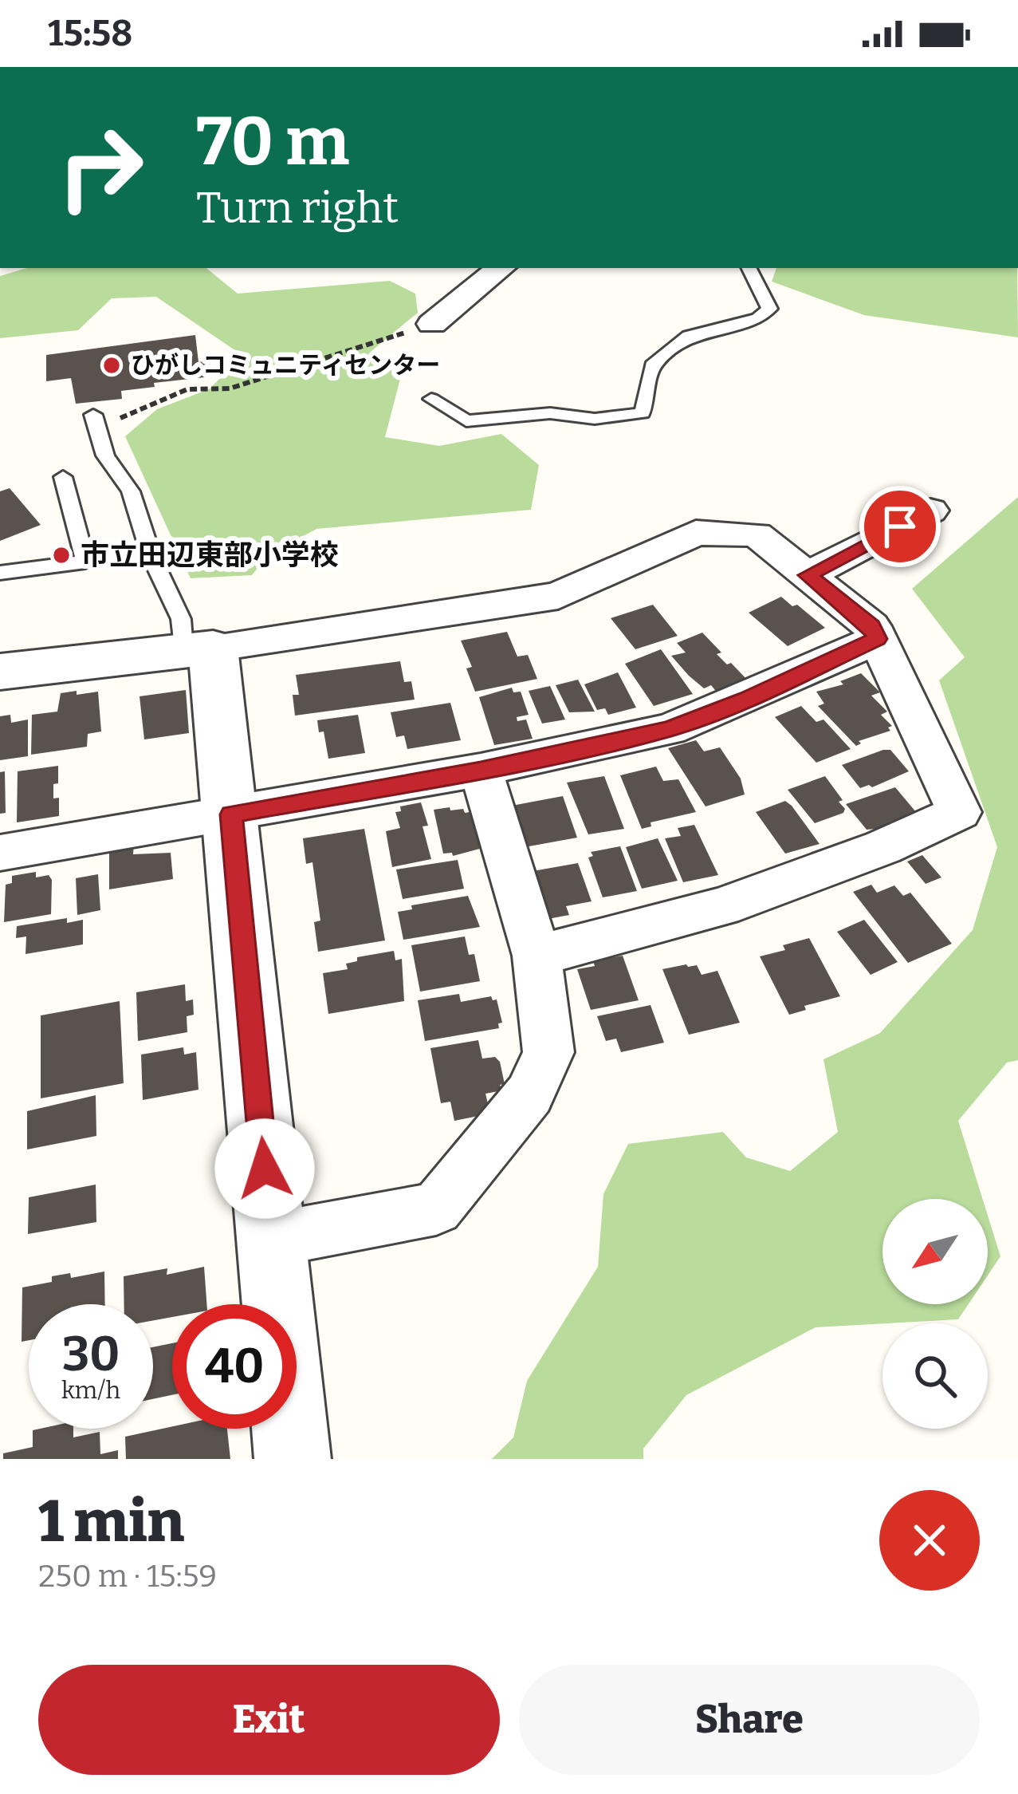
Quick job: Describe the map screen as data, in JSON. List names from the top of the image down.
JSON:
{
  "places": ["ひがしコミュニティセンター", "市立田辺東部小学校"],
  "north": "bottom left",
  "page": {
    "status": "15:58",
    "turn": ["70 m", "Turn right"],
    "speed": "30 km/h",
    "limit": "40",
    "heading": ["1 min", "250 m · 15:59"],
    "buttons": ["Exit", "Share"]
  }
}
